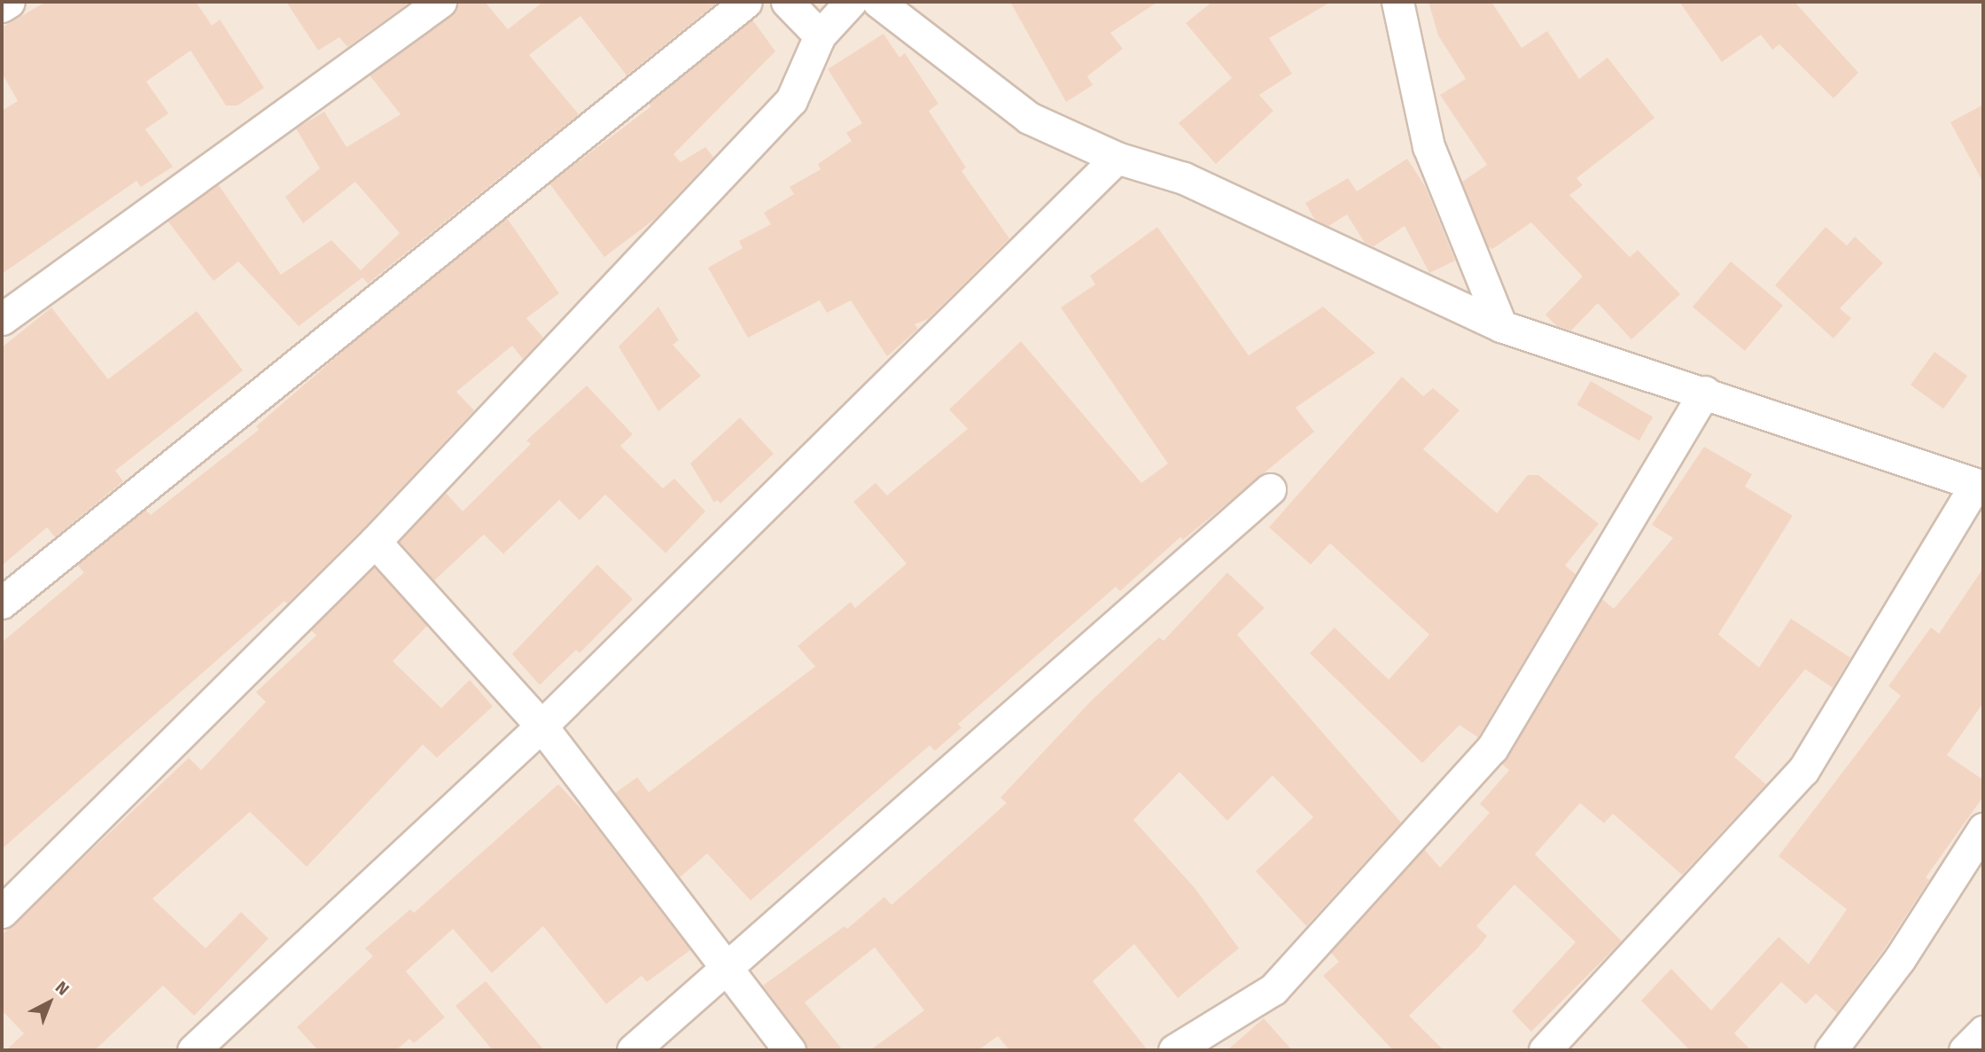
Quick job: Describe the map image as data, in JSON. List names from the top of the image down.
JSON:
{
  "north": "top right"
}
